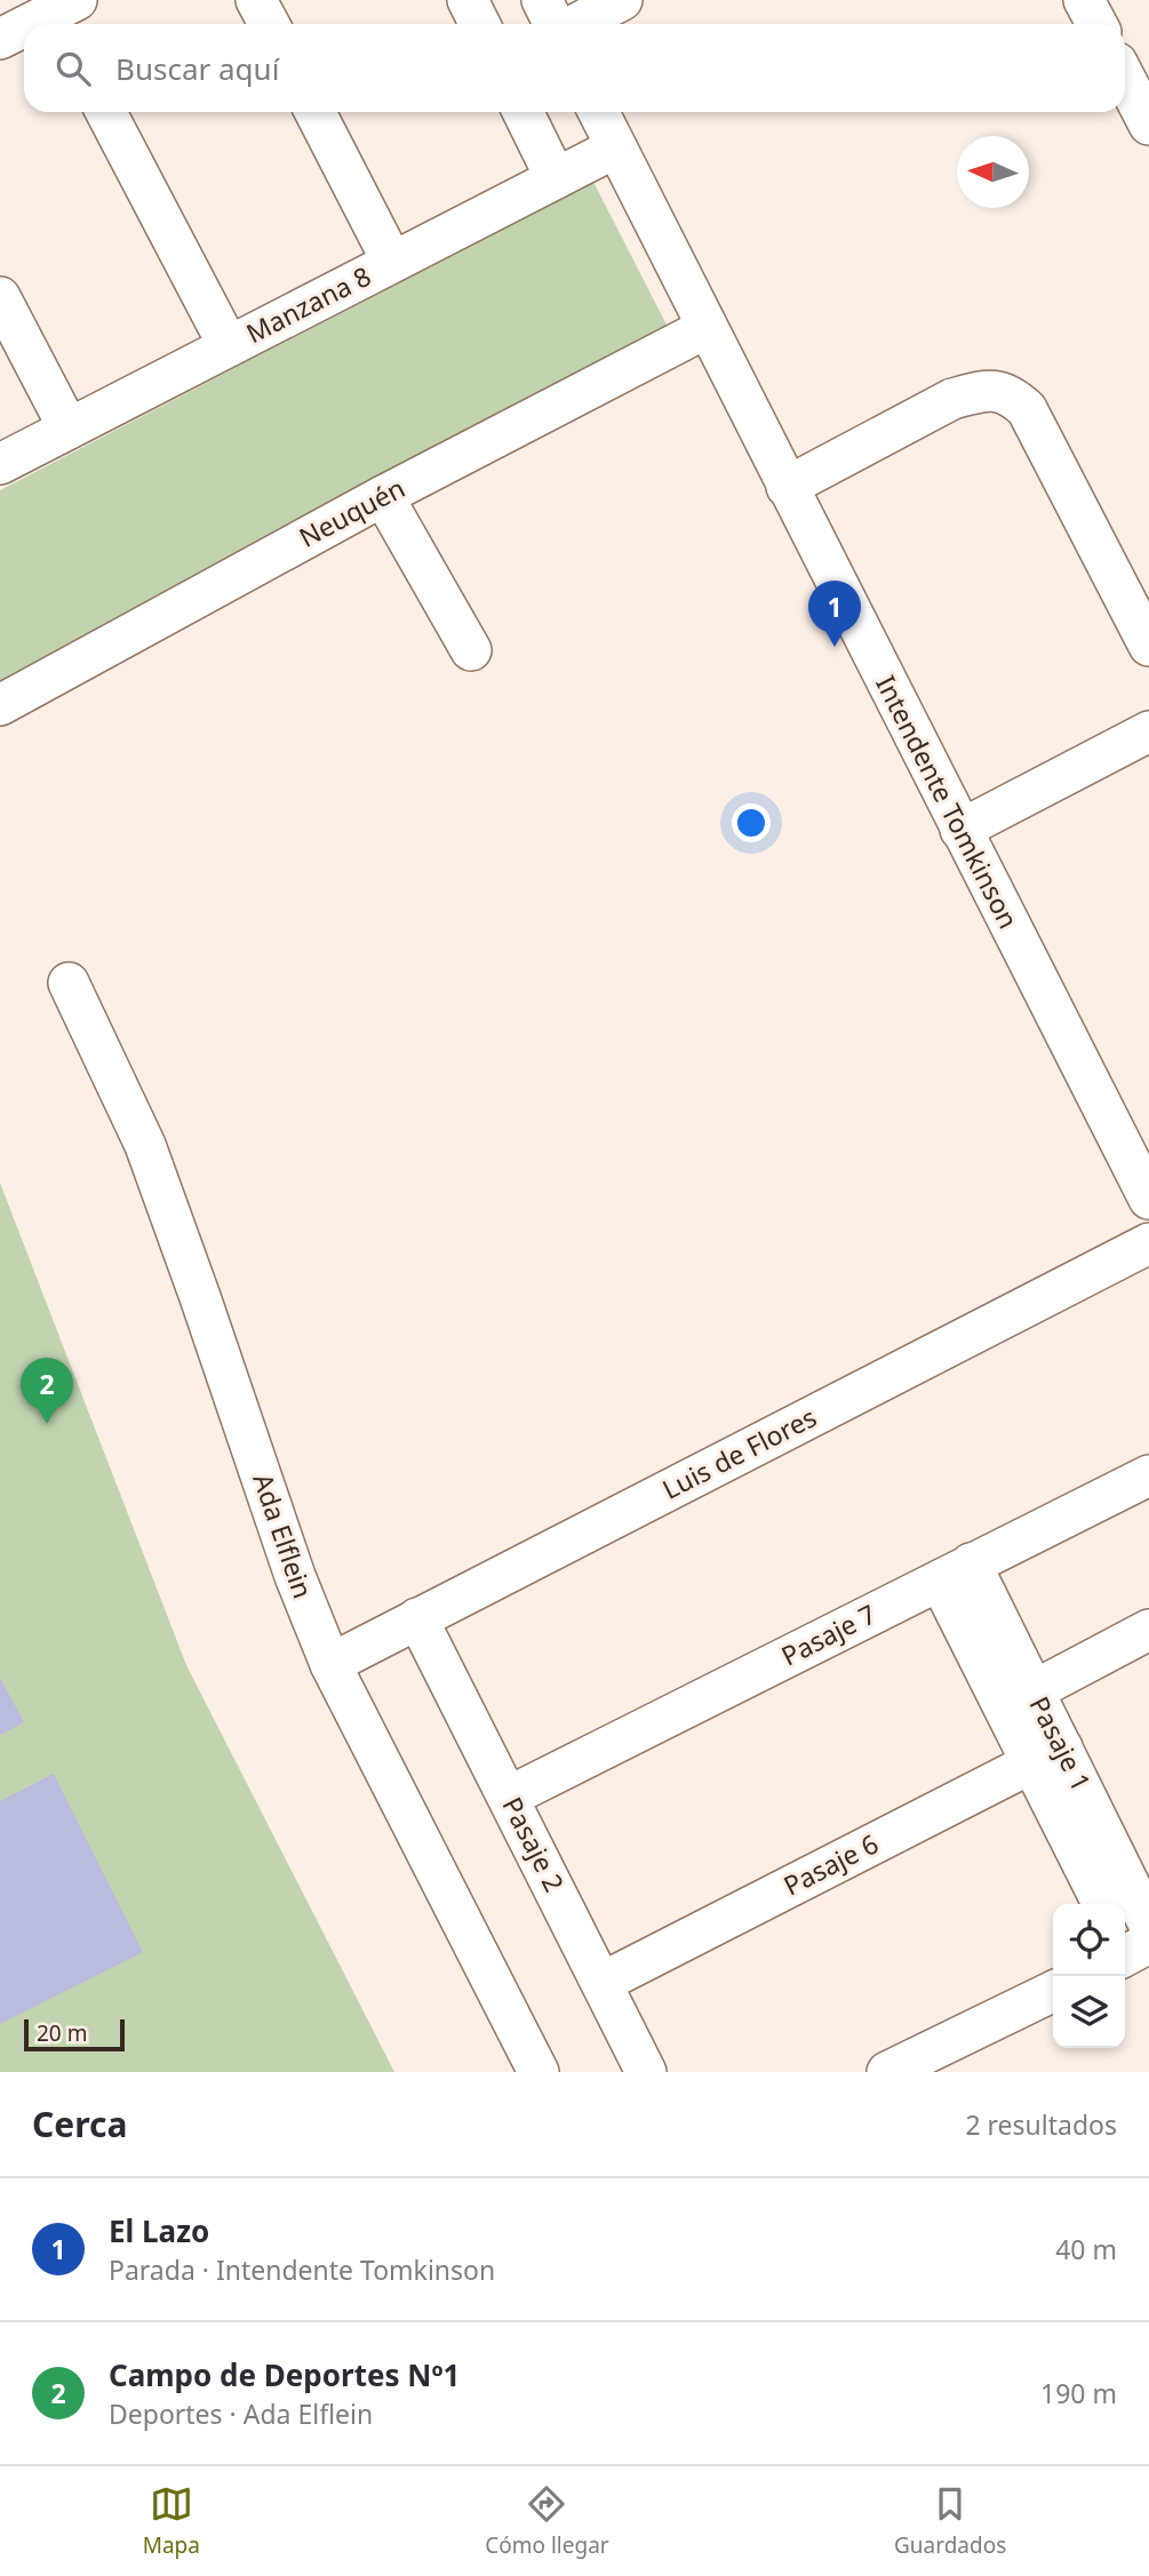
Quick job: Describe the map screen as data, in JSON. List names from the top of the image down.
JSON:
{
  "streets": {
    "street": [
      "Manzana 8",
      "Neuquén",
      "Intendente Tomkinson",
      "Luis de Flores",
      "Ada Elflein",
      "Pasaje 7",
      "Pasaje 1",
      "Pasaje 2",
      "Pasaje 6"
    ]
  },
  "crossings": [
    ["Manzana 8", "Intendente Tomkinson"],
    ["Neuquén", "Intendente Tomkinson"],
    ["Luis de Flores", "Ada Elflein"],
    ["Luis de Flores", "Pasaje 2"],
    ["Pasaje 7", "Pasaje 1"],
    ["Pasaje 7", "Pasaje 2"],
    ["Pasaje 1", "Pasaje 6"],
    ["Pasaje 2", "Pasaje 6"]
  ],
  "scale_bar": "20 m",
  "north": "left",
  "page": {
    "search": "Buscar aquí",
    "pins": ["1", "2"],
    "scale": "20 m",
    "heading": ["Cerca", "2 resultados"],
    "list": [
      {
        "mark": "1",
        "name": "El Lazo",
        "note": "Parada · Intendente Tomkinson",
        "value": "40 m"
      },
      {
        "mark": "2",
        "name": "Campo de Deportes Nº1",
        "note": "Deportes · Ada Elflein",
        "value": "190 m"
      }
    ],
    "nav": ["Mapa", "Cómo llegar", "Guardados"]
  }
}
